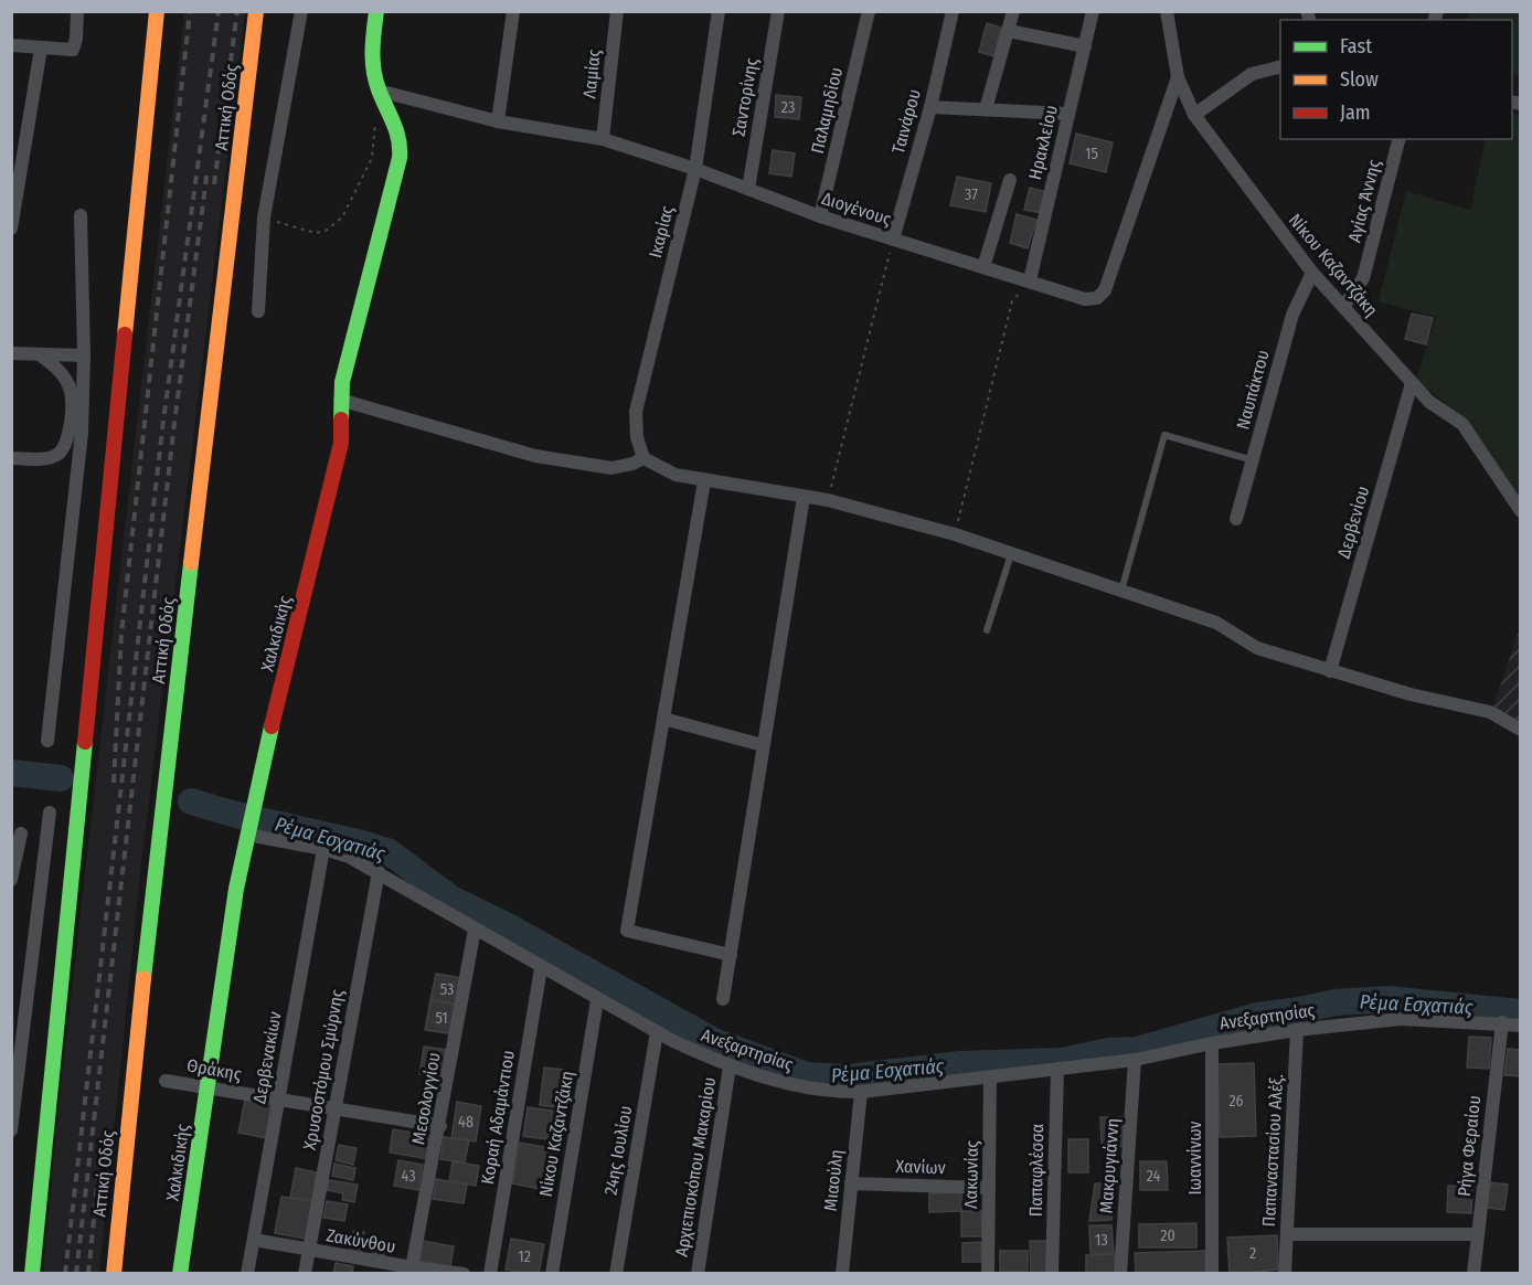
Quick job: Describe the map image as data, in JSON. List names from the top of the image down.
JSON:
{
  "streets": {
    "main road": ["Αττική Οδός", "Χαλκιδικής"],
    "street": [
      "Λαμίας",
      "Σαντορίνης",
      "Παλαμηδίου",
      "Ταινάρου",
      "Ηρακλείου",
      "Αγίας Άννης",
      "Διογένους",
      "Ικαρίας",
      "Νίκου Καζαντζάκη",
      "Ναυπάκτου",
      "Δερβενίου",
      "Ανεξαρτησίας",
      "Δερβενακίων",
      "Θράκης",
      "Χρυσοστόμου Σμύρνης",
      "Μεσολογγίου",
      "Κοραή Αδαμάντιου",
      "Ρήγα Φεραίου",
      "24ης Ιουλίου",
      "Παπαναστασίου Αλέξ.",
      "Ιωαννίνων",
      "Μακρυγιάννη",
      "Αρχιεπισκόπου Μακαρίου",
      "Χανίων",
      "Παπαφλέσσα",
      "Λακωνίας",
      "Μιαούλη",
      "Ζακύνθου"
    ]
  },
  "crossings": [
    ["Λαμίας", "Διογένους"],
    ["Σαντορίνης", "Διογένους"],
    ["Παλαμηδίου", "Διογένους"],
    ["Ταινάρου", "Διογένους"],
    ["Ηρακλείου", "Διογένους"],
    ["Αγίας Άννης", "Νίκου Καζαντζάκη"],
    ["Διογένους", "Ικαρίας"],
    ["Διογένους", "Νίκου Καζαντζάκη"],
    ["Διογένους", "Χαλκιδικής"],
    ["Νίκου Καζαντζάκη", "Ναυπάκτου"],
    ["Νίκου Καζαντζάκη", "Δερβενίου"],
    ["Νίκου Καζαντζάκη", "Ανεξαρτησίας"],
    ["Χαλκιδικής", "Ανεξαρτησίας"],
    ["Χαλκιδικής", "Θράκης"],
    ["Ανεξαρτησίας", "Δερβενακίων"],
    ["Ανεξαρτησίας", "Χρυσοστόμου Σμύρνης"],
    ["Ανεξαρτησίας", "Μεσολογγίου"],
    ["Ανεξαρτησίας", "Κοραή Αδαμάντιου"],
    ["Ανεξαρτησίας", "Ρήγα Φεραίου"],
    ["Ανεξαρτησίας", "24ης Ιουλίου"],
    ["Ανεξαρτησίας", "Παπαναστασίου Αλέξ."],
    ["Ανεξαρτησίας", "Ιωαννίνων"],
    ["Ανεξαρτησίας", "Μακρυγιάννη"],
    ["Ανεξαρτησίας", "Αρχιεπισκόπου Μακαρίου"],
    ["Ανεξαρτησίας", "Παπαφλέσσα"],
    ["Ανεξαρτησίας", "Λακωνίας"],
    ["Ανεξαρτησίας", "Μιαούλη"],
    ["Δερβενακίων", "Θράκης"],
    ["Δερβενακίων", "Ζακύνθου"],
    ["Θράκης", "Χρυσοστόμου Σμύρνης"],
    ["Θράκης", "Μεσολογγίου"],
    ["Χρυσοστόμου Σμύρνης", "Ζακύνθου"],
    ["Μεσολογγίου", "Ζακύνθου"],
    ["Χανίων", "Λακωνίας"],
    ["Χανίων", "Μιαούλη"]
  ],
  "water": ["Ρέμα Εσχατιάς"],
  "house_numbers": [
    "23",
    "15",
    "37",
    "53",
    "51",
    "26",
    "48",
    "43",
    "24",
    "20",
    "13",
    "2",
    "12"
  ],
  "legend": ["Fast", "Slow", "Jam"]
}
